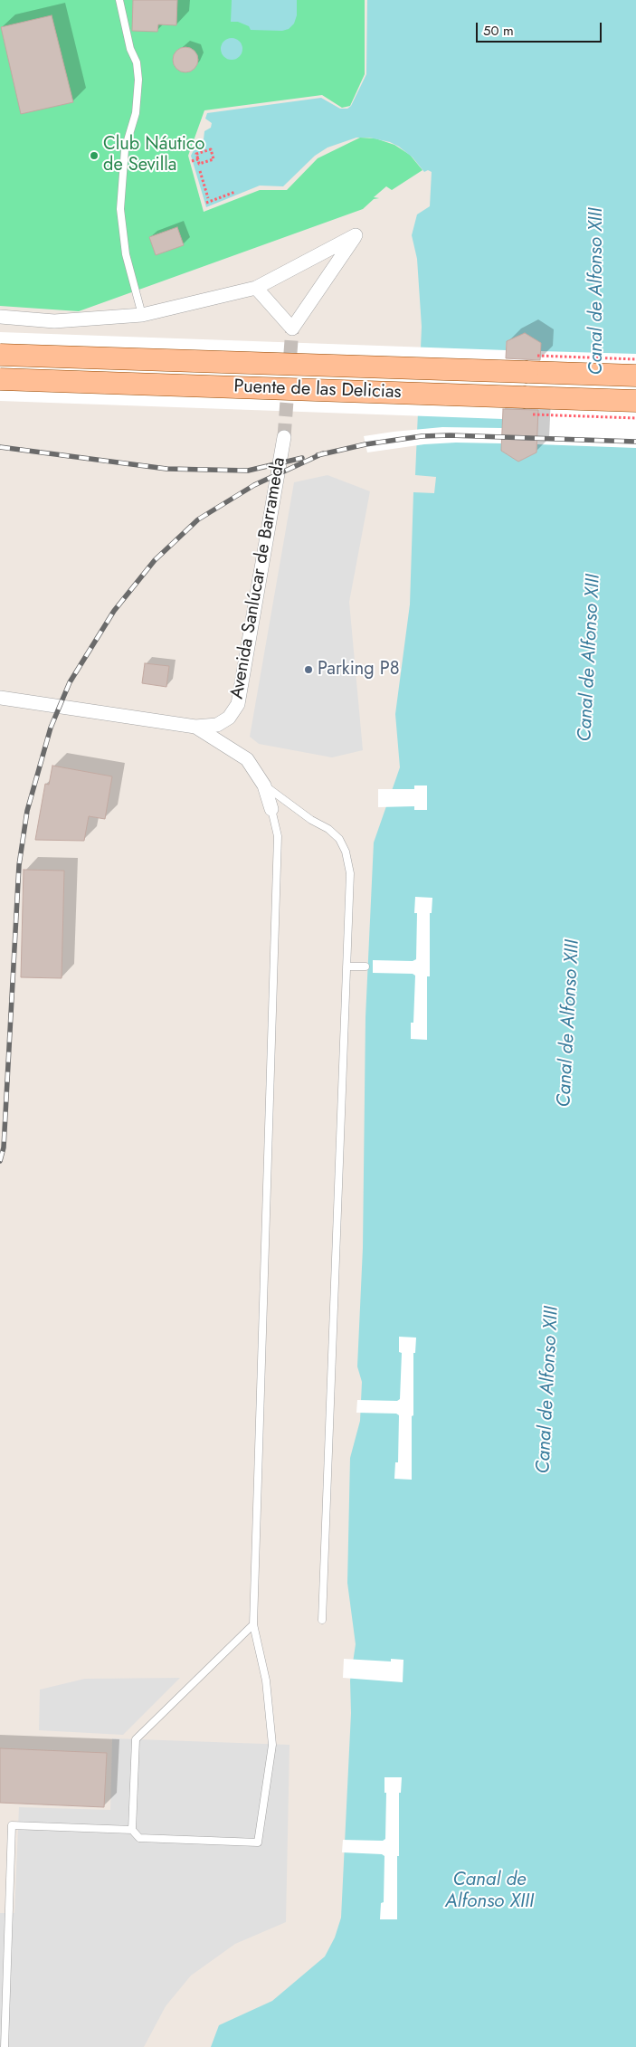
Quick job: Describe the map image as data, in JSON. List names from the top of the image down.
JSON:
{
  "streets": {
    "main road": ["Puente de las Delicias"],
    "street": ["Avenida Sanlúcar de Barrameda"]
  },
  "water": ["Canal de Alfonso XIII"],
  "places": ["Club Náutico de Sevilla", "Parking P8"],
  "scale_bar": "50 m"
}
